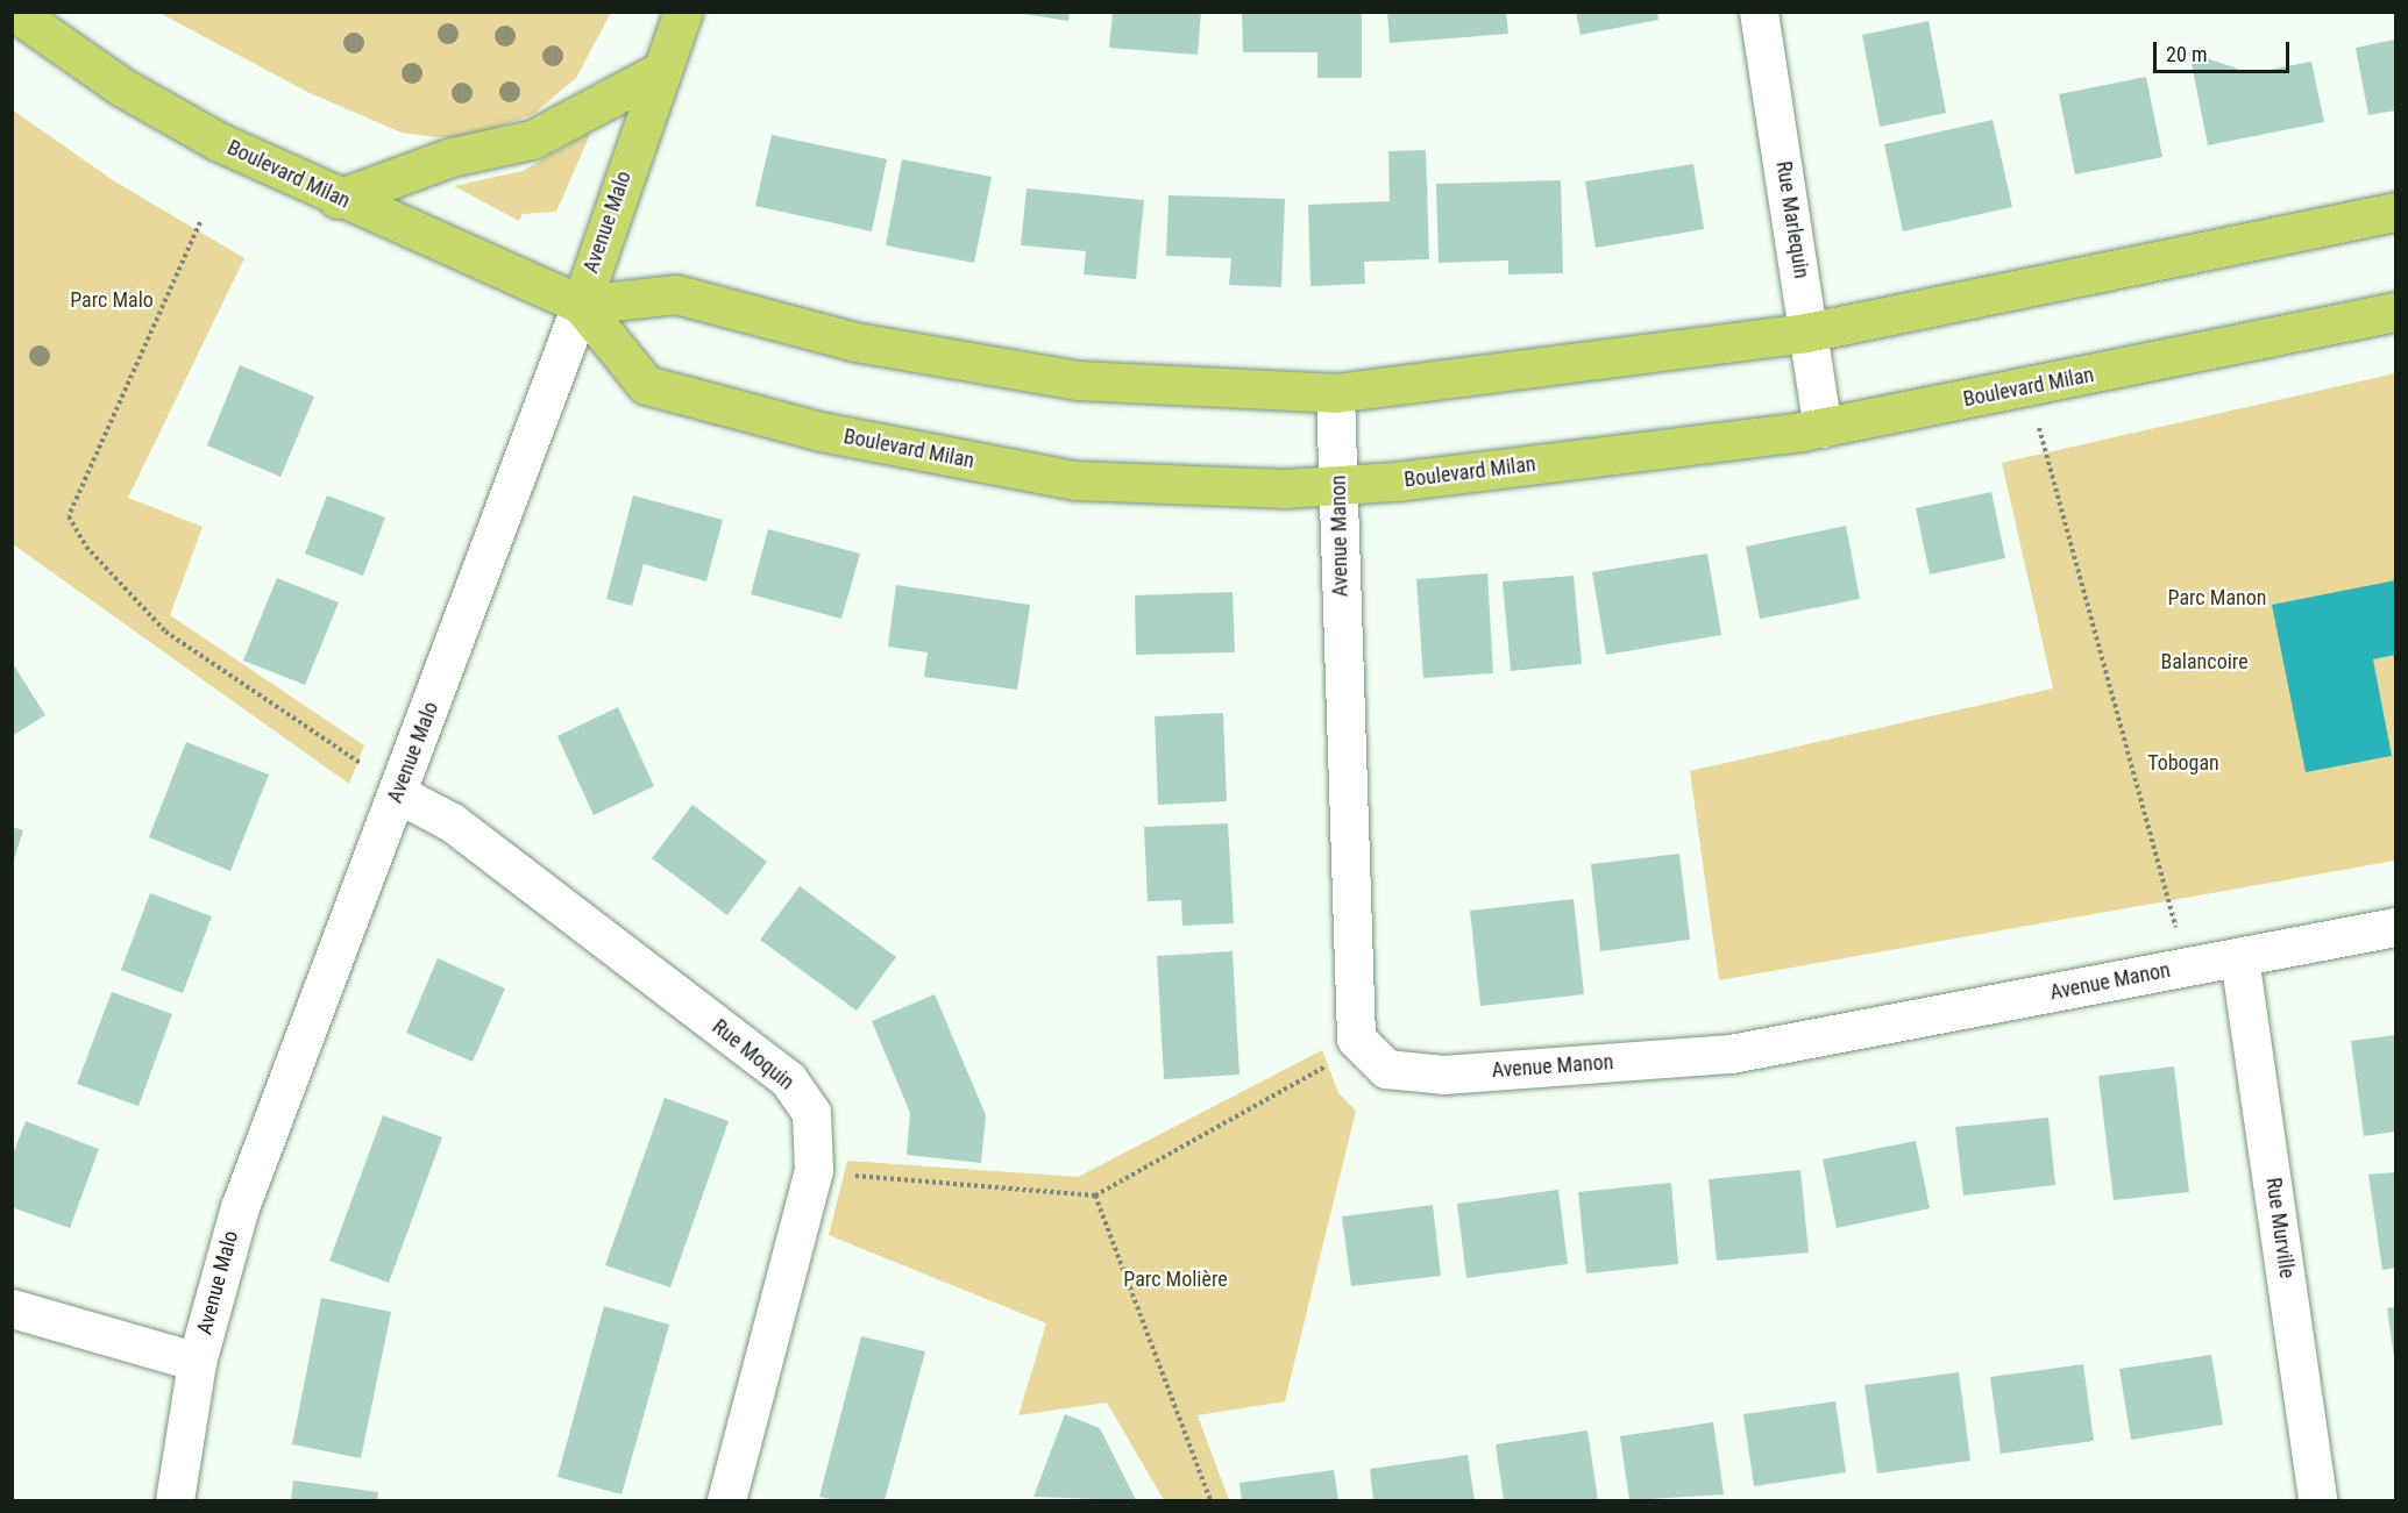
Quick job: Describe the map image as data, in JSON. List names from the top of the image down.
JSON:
{
  "streets": {
    "main road": ["Boulevard Milan", "Avenue Malo"],
    "street": [
      "Rue Marlequin",
      "Avenue Manon",
      "Rue Moquin",
      "Rue Murville"
    ]
  },
  "crossings": [
    ["Boulevard Milan", "Rue Marlequin"],
    ["Boulevard Milan", "Avenue Malo"],
    ["Boulevard Milan", "Avenue Manon"],
    ["Avenue Malo", "Rue Moquin"],
    ["Avenue Manon", "Rue Murville"]
  ],
  "parks": [
    "Parc Malo",
    "Parc Manon",
    "Balancoire",
    "Tobogan",
    "Parc Molière"
  ],
  "scale_bar": "20 m"
}
